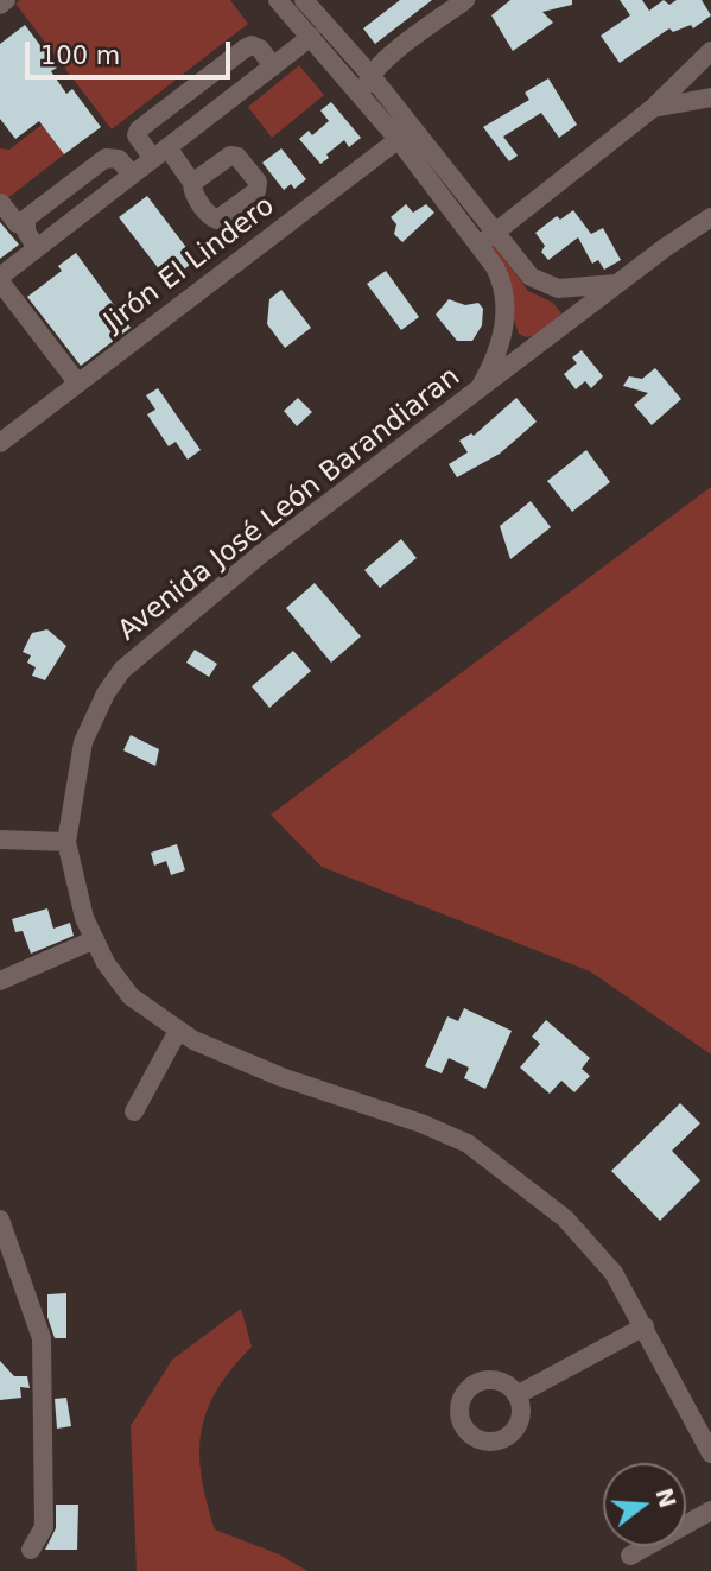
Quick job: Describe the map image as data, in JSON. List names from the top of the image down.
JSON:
{
  "streets": {
    "street": ["Jirón El Lindero", "Avenida José León Barandiaran"]
  },
  "scale_bar": "100 m",
  "north": "right"
}
